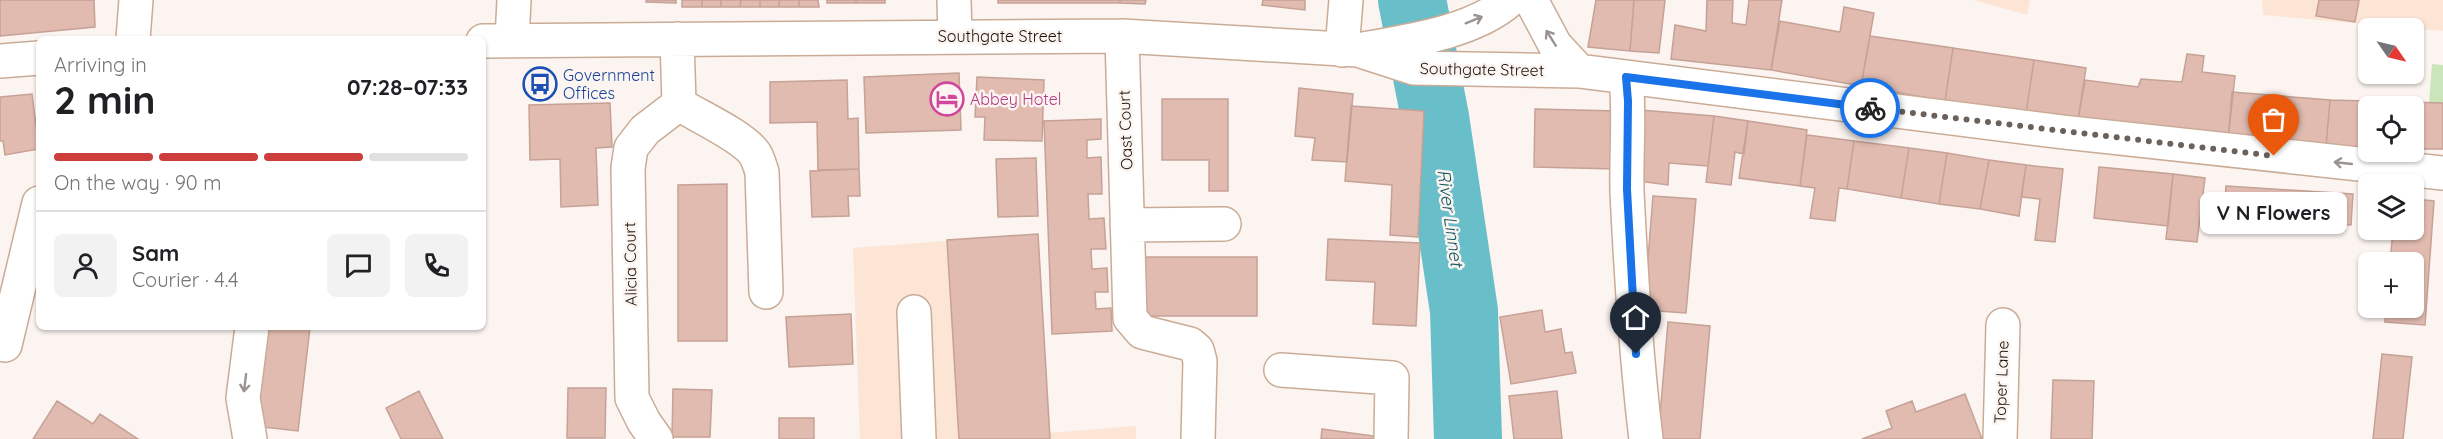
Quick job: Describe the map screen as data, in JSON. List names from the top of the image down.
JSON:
{
  "streets": {
    "street": [
      "Southgate Street",
      "Oast Court",
      "Alicia Court",
      "Toper Lane"
    ]
  },
  "crossings": [
    ["Southgate Street", "Oast Court"]
  ],
  "one_way": ["Southgate Street"],
  "water": ["River Linnet"],
  "places": {
    "bus stop": ["Government Offices"],
    "hotel": ["Abbey Hotel"],
    "other": ["V N Flowers"]
  },
  "north": "bottom right",
  "page": {
    "map_buttons": "+",
    "heading": ["2 min", "Arriving in", "07:28–07:33"],
    "panel": ["Sam", "Courier · 4.4"],
    "bar": "On the way · 90 m",
    "bubble": "V N Flowers"
  }
}
